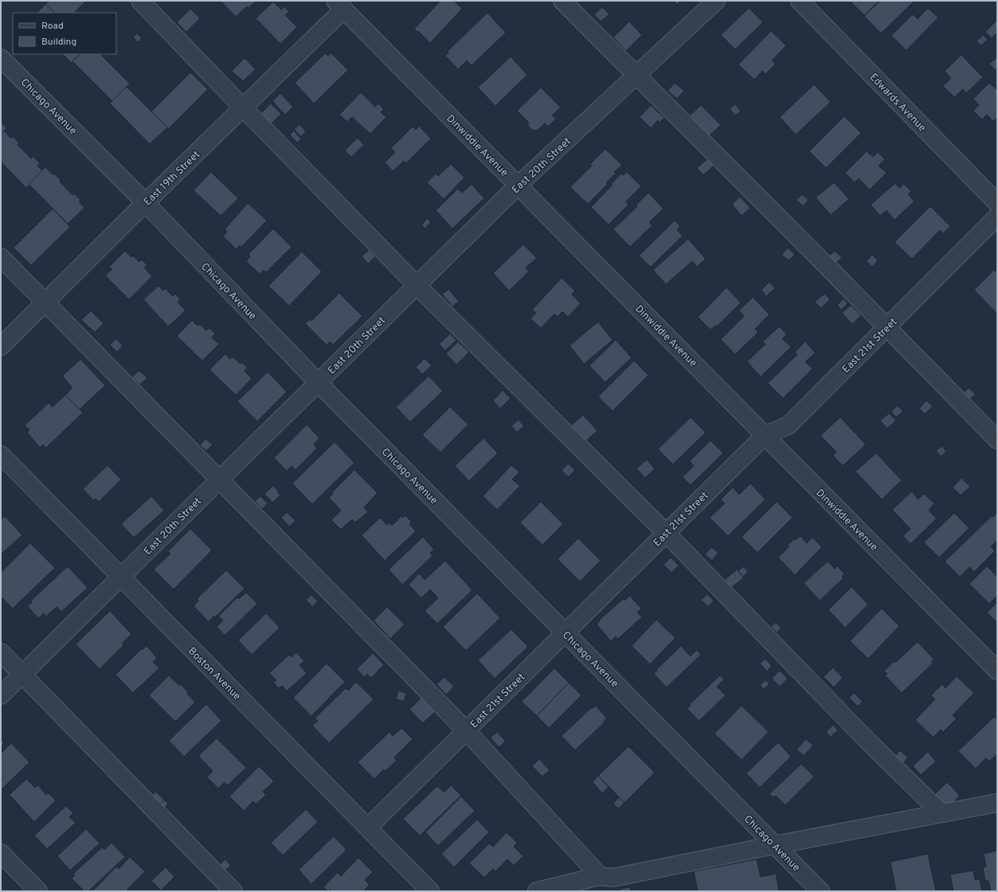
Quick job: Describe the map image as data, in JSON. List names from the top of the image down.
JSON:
{
  "streets": {
    "street": [
      "Edwards Avenue",
      "Chicago Avenue",
      "Dinwiddie Avenue",
      "East 20th Street",
      "East 19th Street",
      "East 21st Street",
      "Boston Avenue"
    ]
  },
  "crossings": [
    ["Chicago Avenue", "East 20th Street"],
    ["Chicago Avenue", "East 19th Street"],
    ["Chicago Avenue", "East 21st Street"],
    ["Dinwiddie Avenue", "East 20th Street"],
    ["Dinwiddie Avenue", "East 19th Street"],
    ["Dinwiddie Avenue", "East 21st Street"],
    ["East 20th Street", "Boston Avenue"],
    ["East 21st Street", "Boston Avenue"]
  ],
  "legend": ["Road", "Building"]
}
